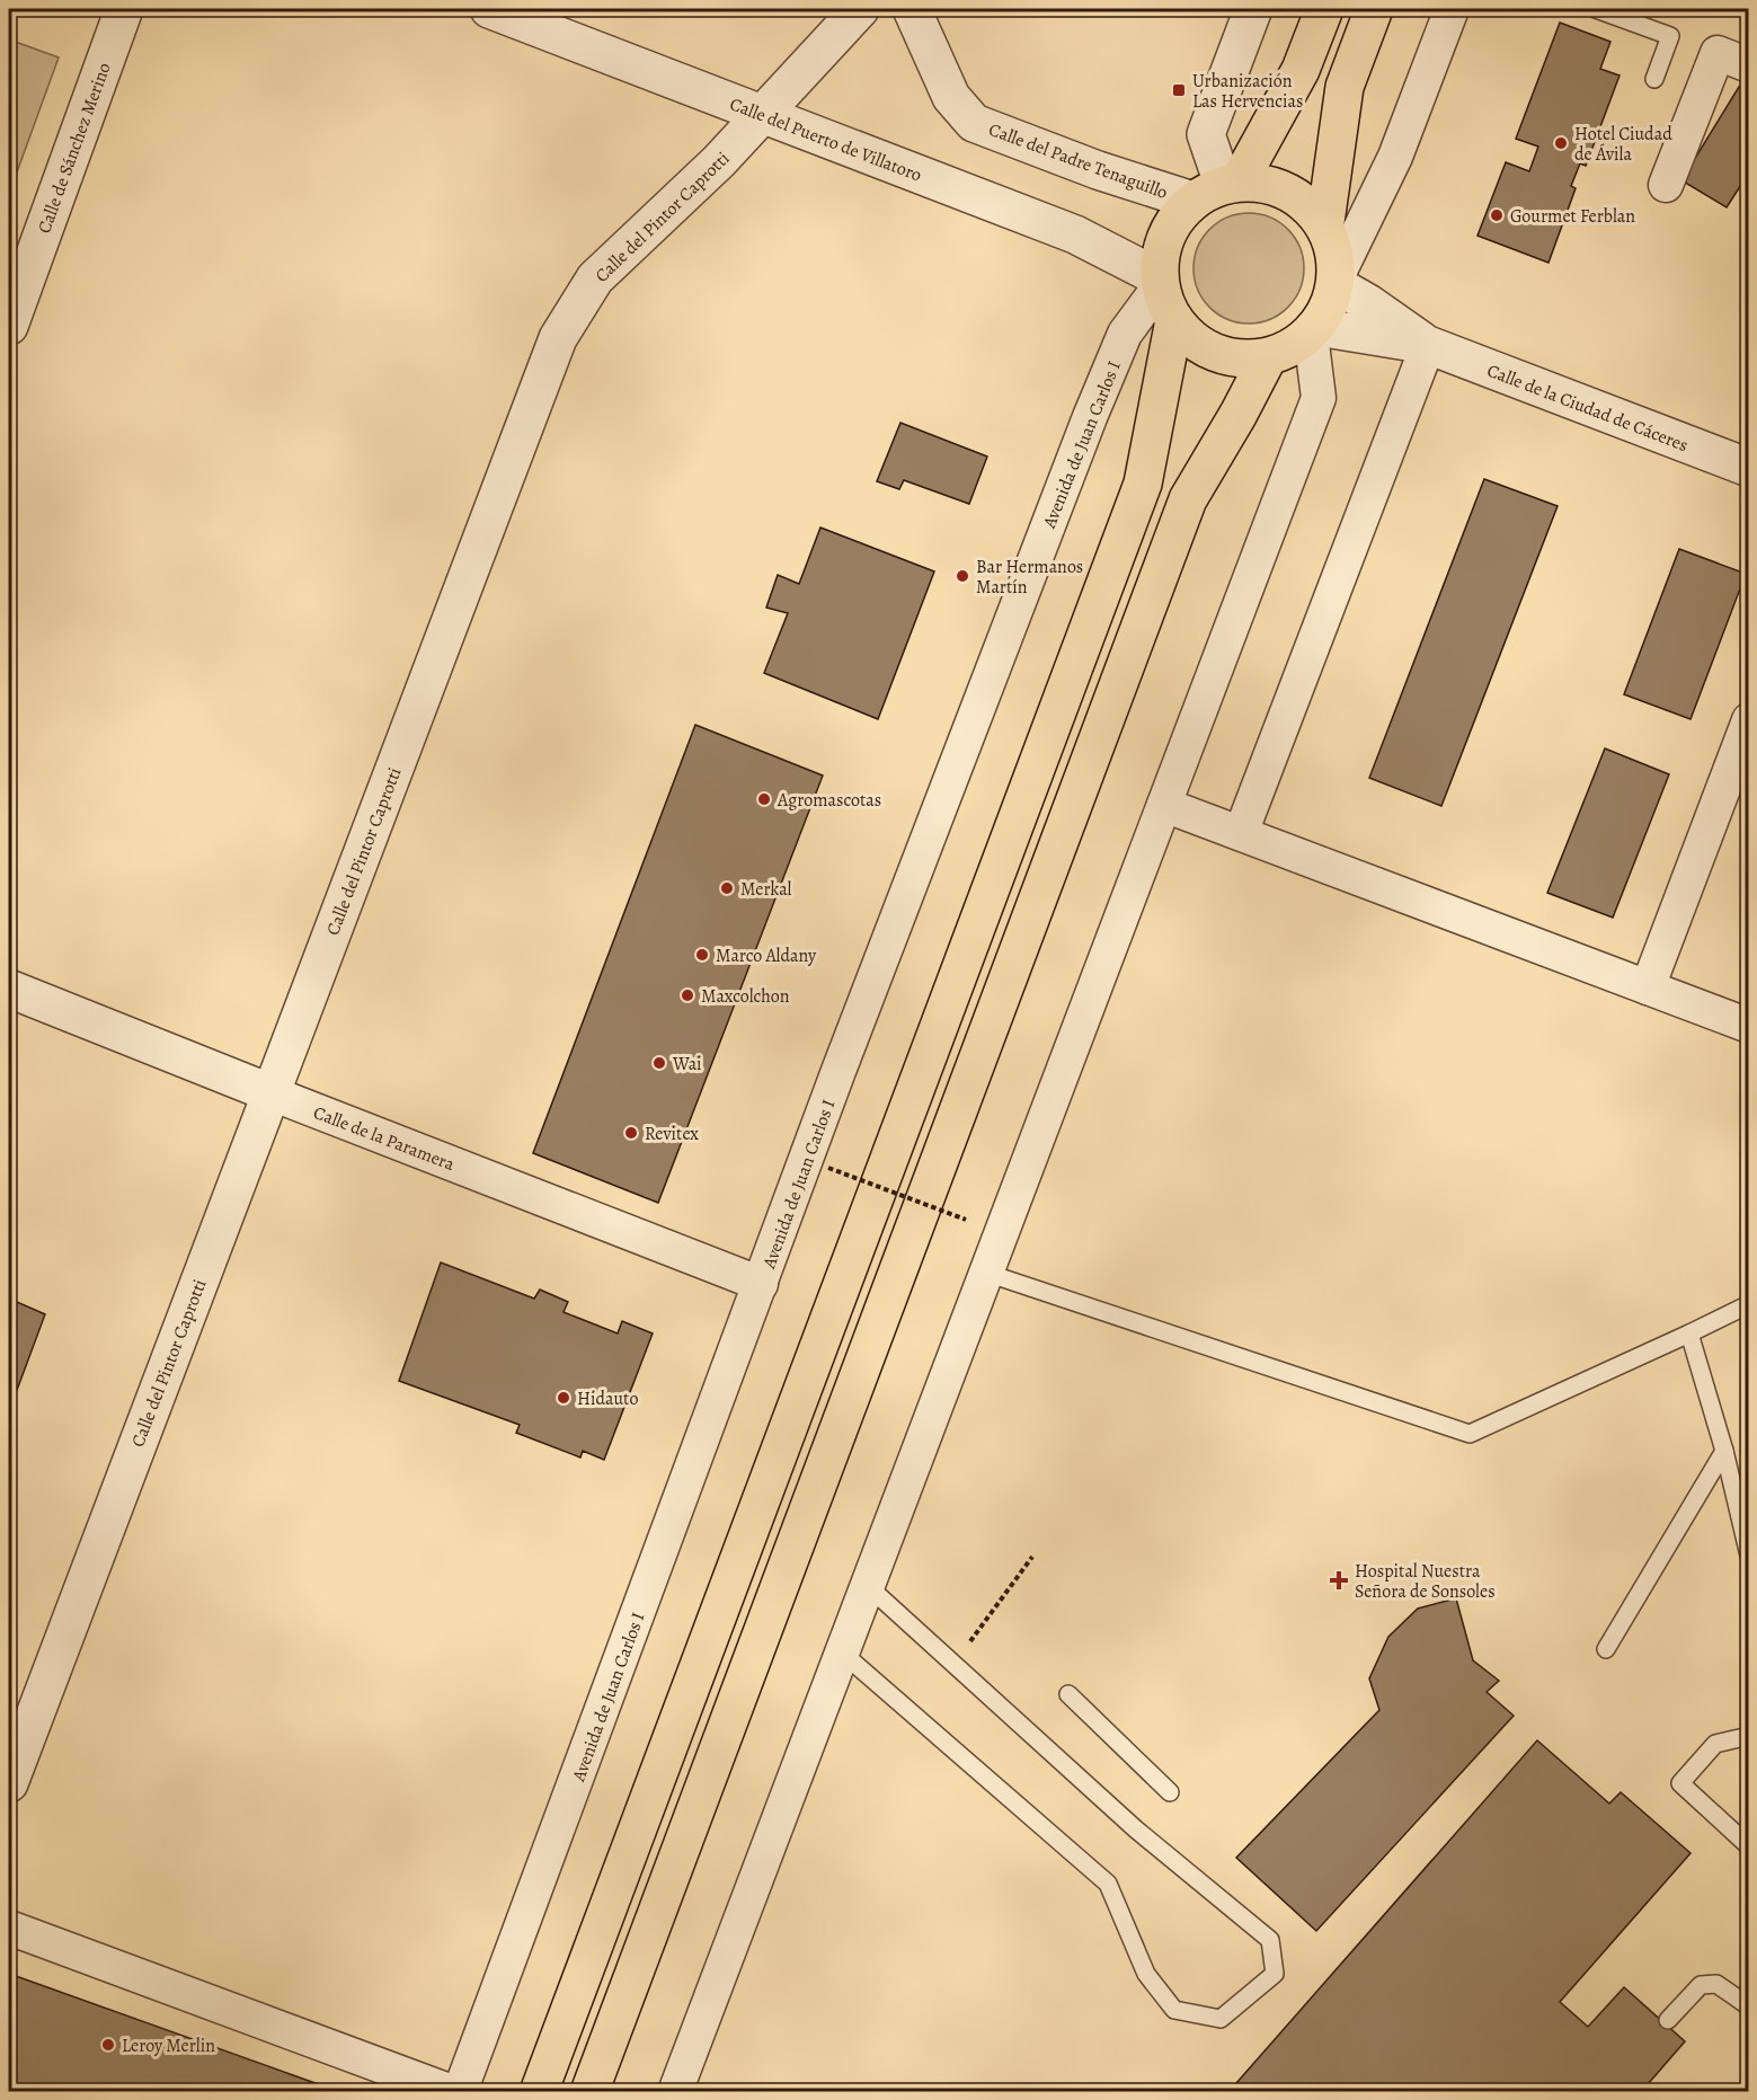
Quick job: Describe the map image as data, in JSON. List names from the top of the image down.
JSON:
{
  "streets": {
    "street": [
      "Calle del Puerto de Villatoro",
      "Calle de Sánchez Merino",
      "Calle del Padre Tenaguillo",
      "Calle del Pintor Caprotti",
      "Calle de la Ciudad de Cáceres",
      "Avenida de Juan Carlos I",
      "Calle de la Paramera"
    ]
  },
  "crossings": [
    ["Calle del Puerto de Villatoro", "Calle del Padre Tenaguillo"],
    ["Calle del Puerto de Villatoro", "Calle del Pintor Caprotti"],
    ["Calle del Puerto de Villatoro", "Calle de la Ciudad de Cáceres"],
    ["Calle del Puerto de Villatoro", "Avenida de Juan Carlos I"],
    ["Calle del Padre Tenaguillo", "Calle de la Ciudad de Cáceres"],
    ["Calle del Padre Tenaguillo", "Avenida de Juan Carlos I"],
    ["Calle del Pintor Caprotti", "Calle de la Paramera"],
    ["Calle de la Ciudad de Cáceres", "Avenida de Juan Carlos I"],
    ["Avenida de Juan Carlos I", "Calle de la Paramera"]
  ],
  "places": {
    "transit": ["Urbanización Las Hervencias"],
    "other": [
      "Hotel Ciudad de Ávila",
      "Gourmet Ferblan",
      "Bar Hermanos Martín",
      "Agromascotas",
      "Merkal",
      "Marco Aldany",
      "Maxcolchon",
      "Wai",
      "Revitex",
      "Hidauto",
      "Leroy Merlin"
    ],
    "health": ["Hospital Nuestra Señora de Sonsoles"]
  }
}
